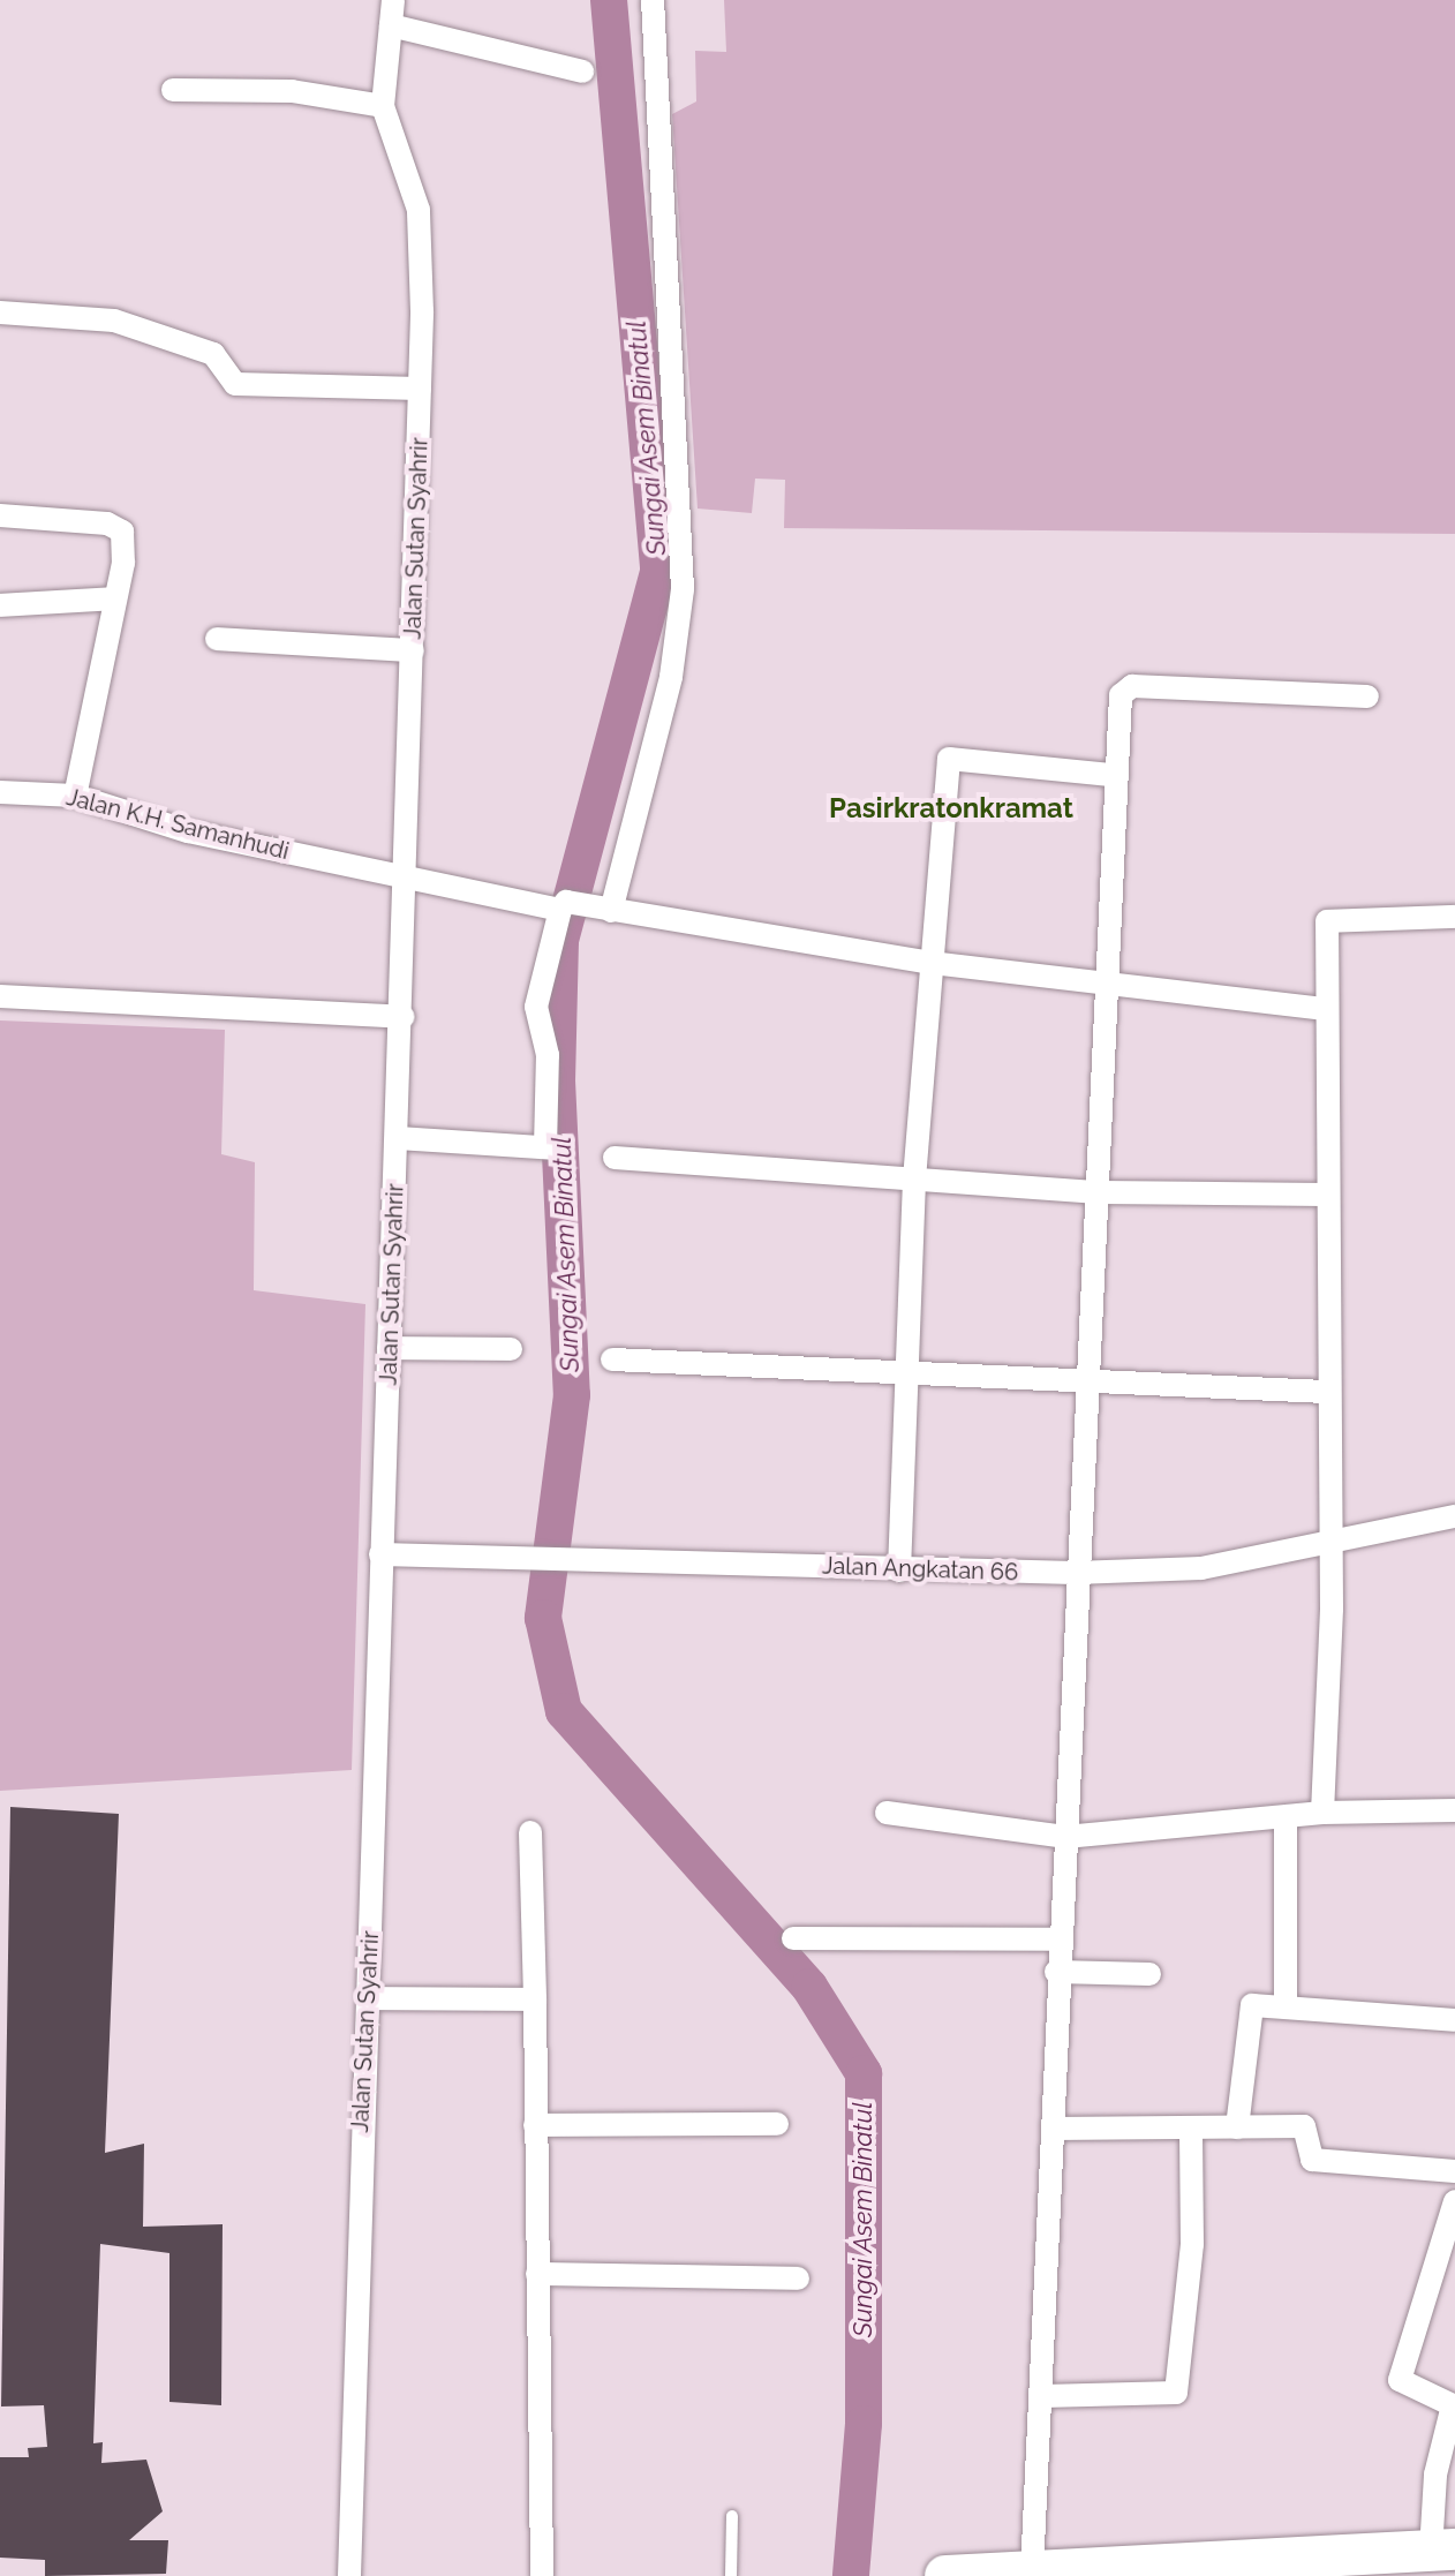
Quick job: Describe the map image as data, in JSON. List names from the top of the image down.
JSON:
{
  "streets": {
    "street": ["Jalan Sutan Syahrir", "Jalan K.H. Samanhudi", "Jalan Angkatan 66"]
  },
  "crossings": [
    ["Jalan Sutan Syahrir", "Jalan K.H. Samanhudi"],
    ["Jalan Sutan Syahrir", "Jalan Angkatan 66"]
  ],
  "districts": ["Pasirkratonkramat"],
  "water": ["Sungai Asem Binatul"]
}
